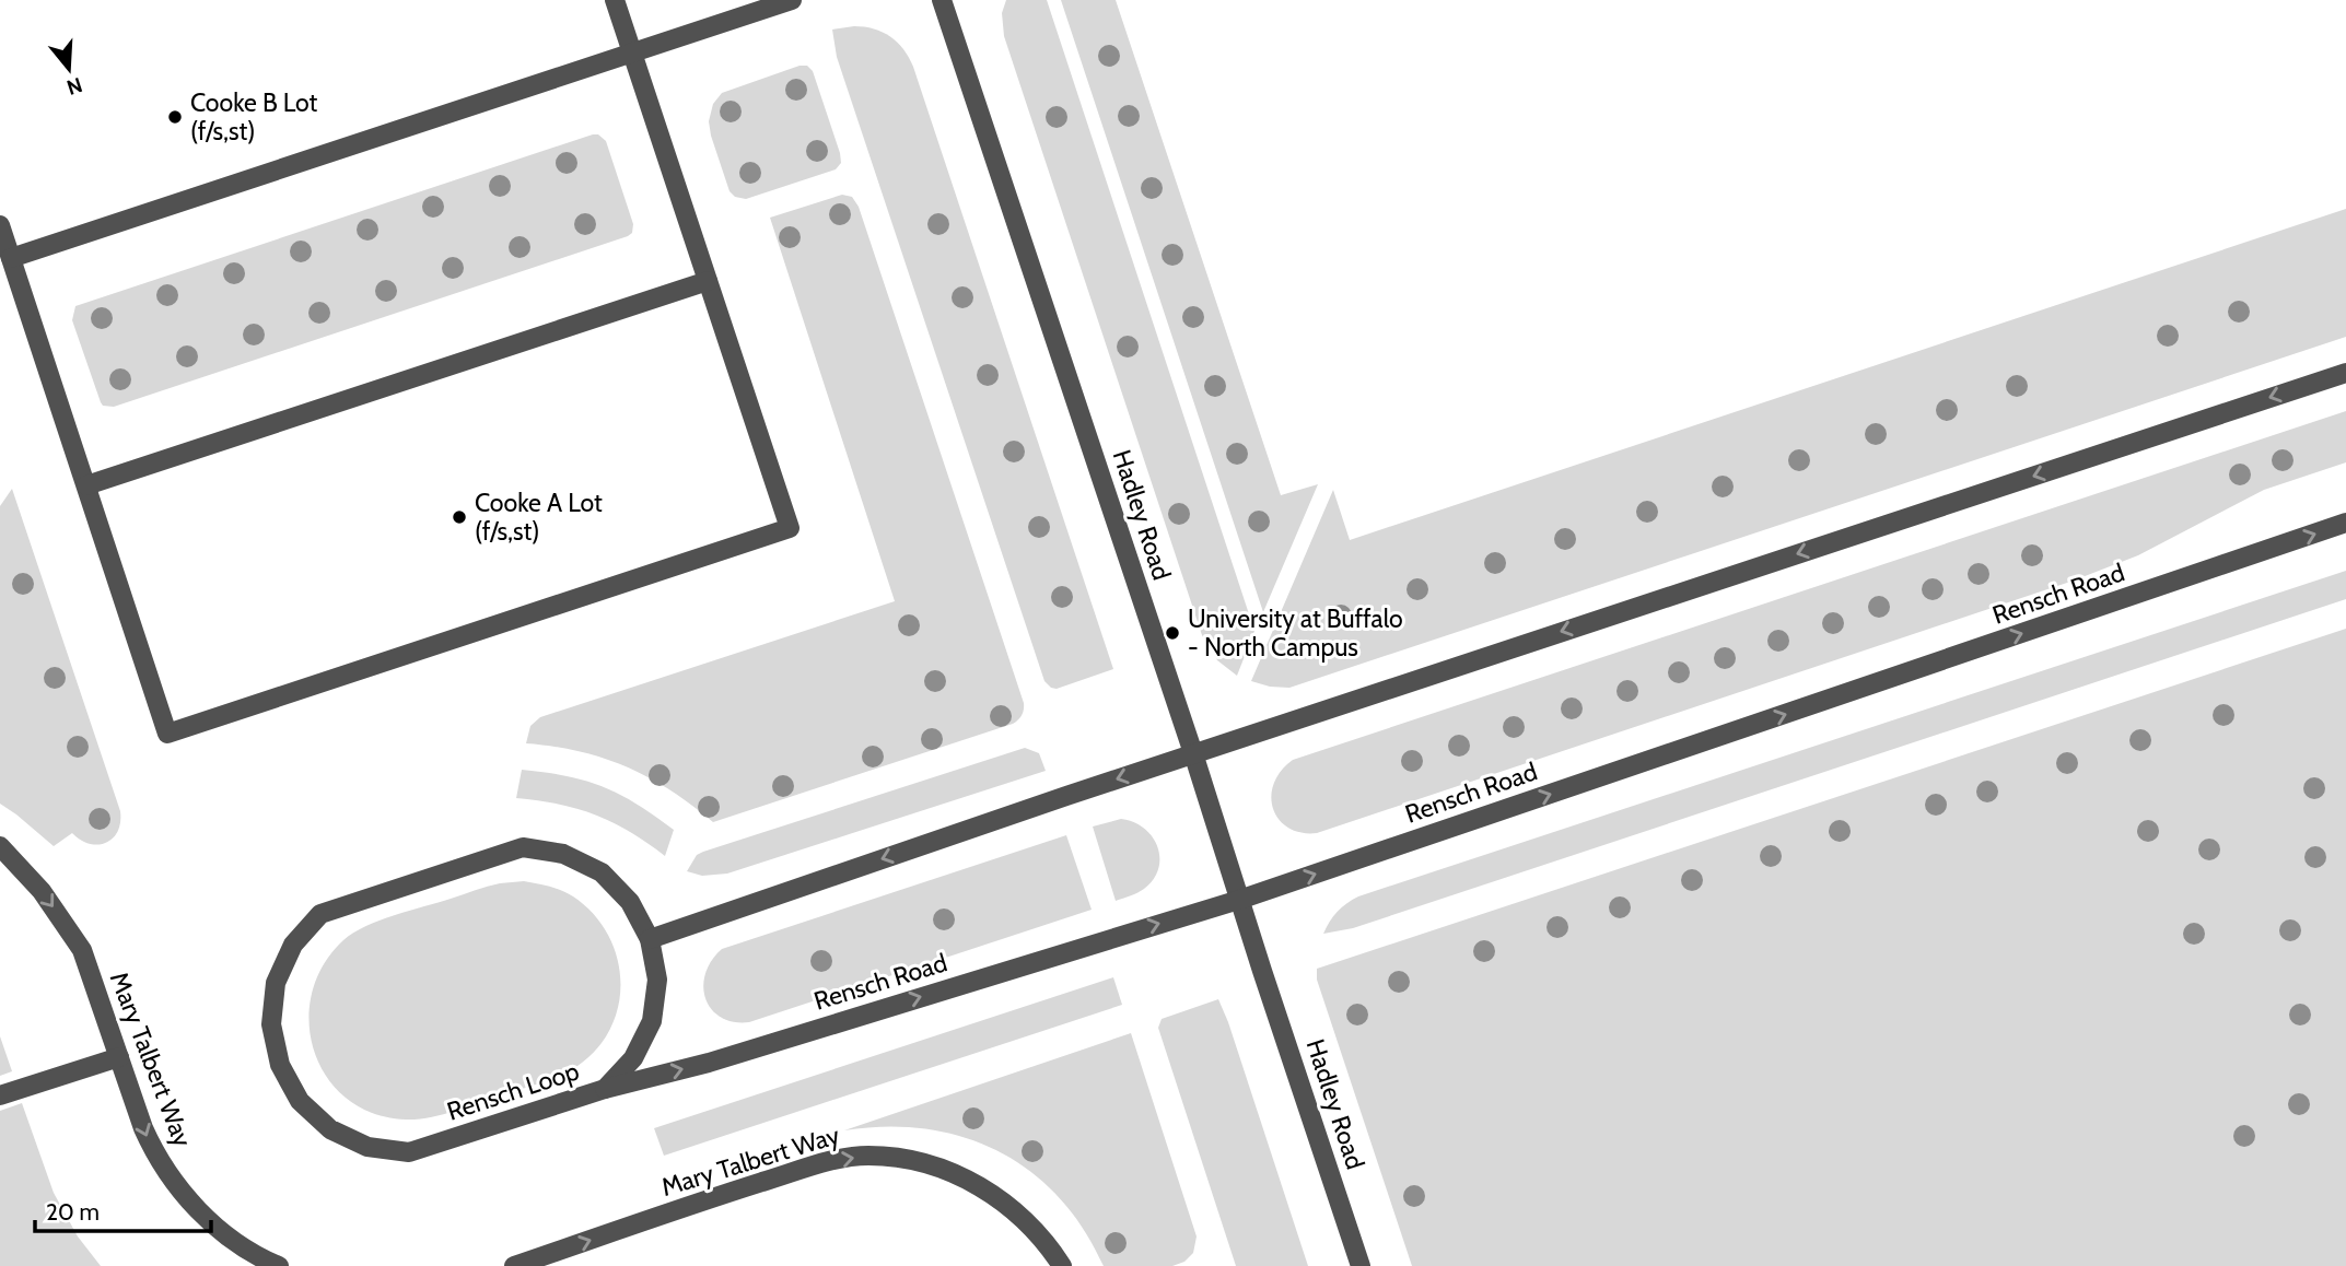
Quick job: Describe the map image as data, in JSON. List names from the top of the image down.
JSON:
{
  "streets": {
    "street": [
      "Hadley Road",
      "Rensch Road",
      "Mary Talbert Way",
      "Rensch Loop"
    ]
  },
  "crossings": [
    ["Hadley Road", "Rensch Road"],
    ["Rensch Road", "Rensch Loop"]
  ],
  "one_way": ["Mary Talbert Way"],
  "places": ["Cooke B Lot (f/s,st)", "Cooke A Lot (f/s,st)", "University at Buffalo - North Campus"],
  "scale_bar": "20 m",
  "north": "bottom"
}
